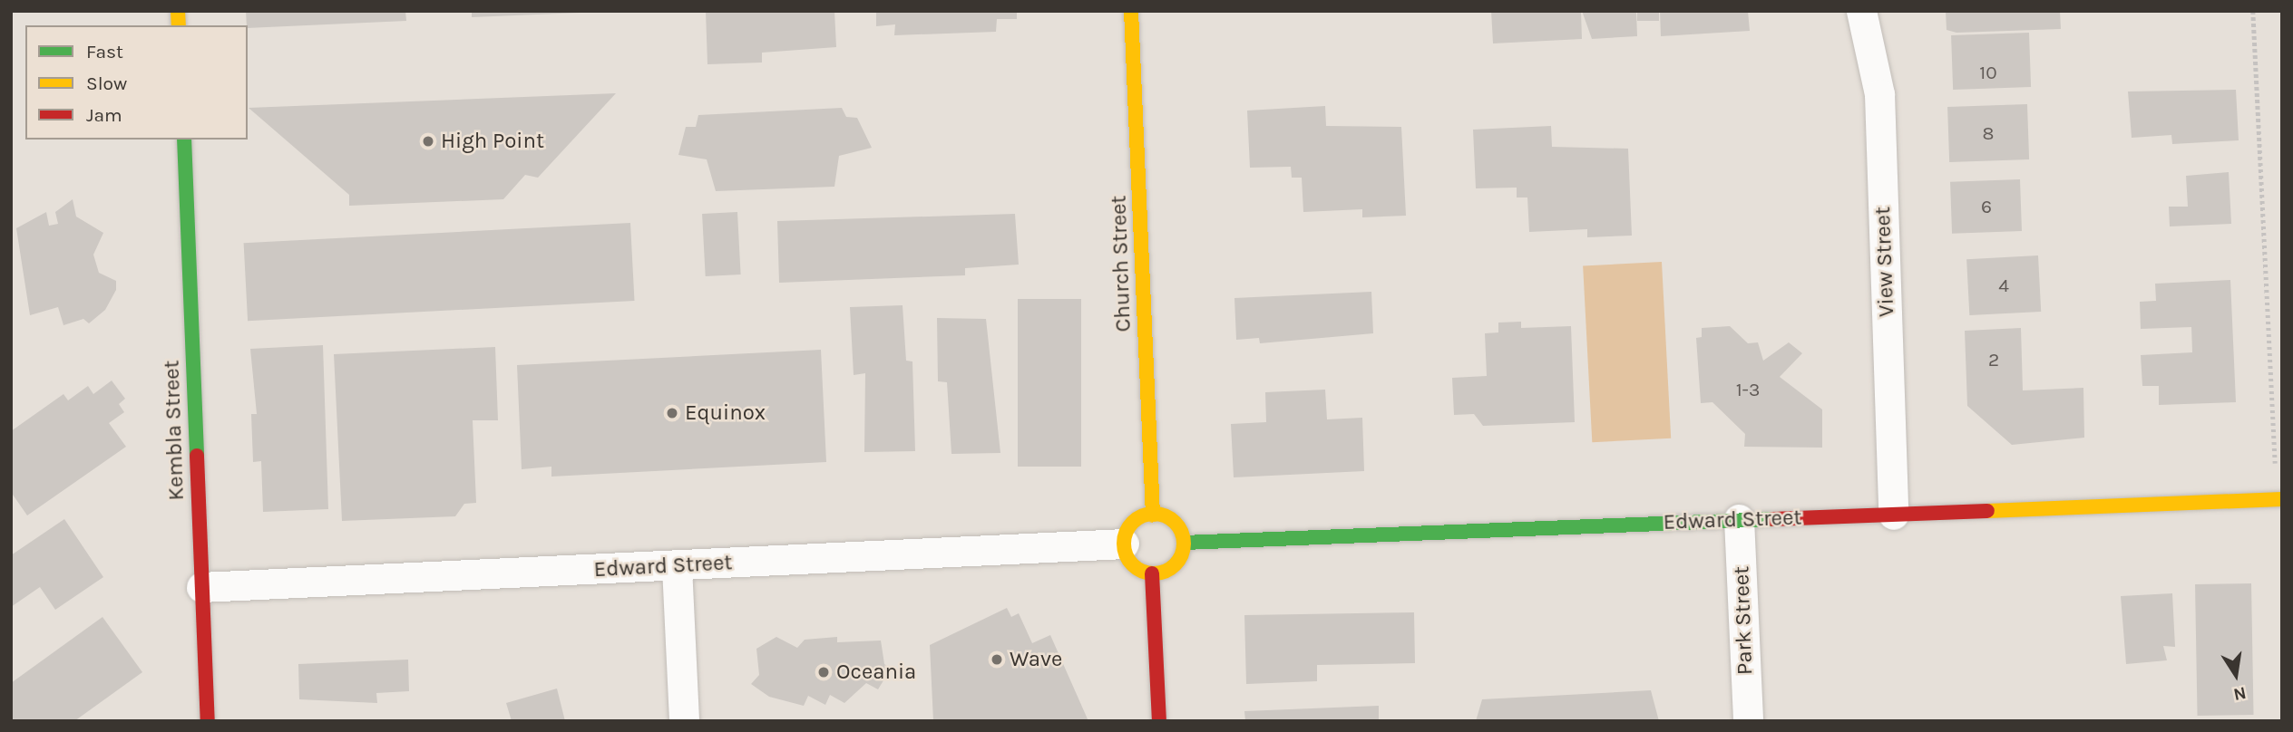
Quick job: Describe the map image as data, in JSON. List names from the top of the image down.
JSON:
{
  "streets": {
    "street": [
      "View Street",
      "Church Street",
      "Kembla Street",
      "Edward Street",
      "Park Street"
    ]
  },
  "crossings": [
    ["View Street", "Edward Street"],
    ["Church Street", "Edward Street"],
    ["Kembla Street", "Edward Street"],
    ["Edward Street", "Park Street"]
  ],
  "places": [
    "High Point",
    "Equinox",
    "Wave",
    "Oceania"
  ],
  "house_numbers": [
    "10",
    "8",
    "6",
    "4",
    "2",
    "1-3"
  ],
  "legend": ["Fast", "Slow", "Jam"],
  "north": "bottom"
}
